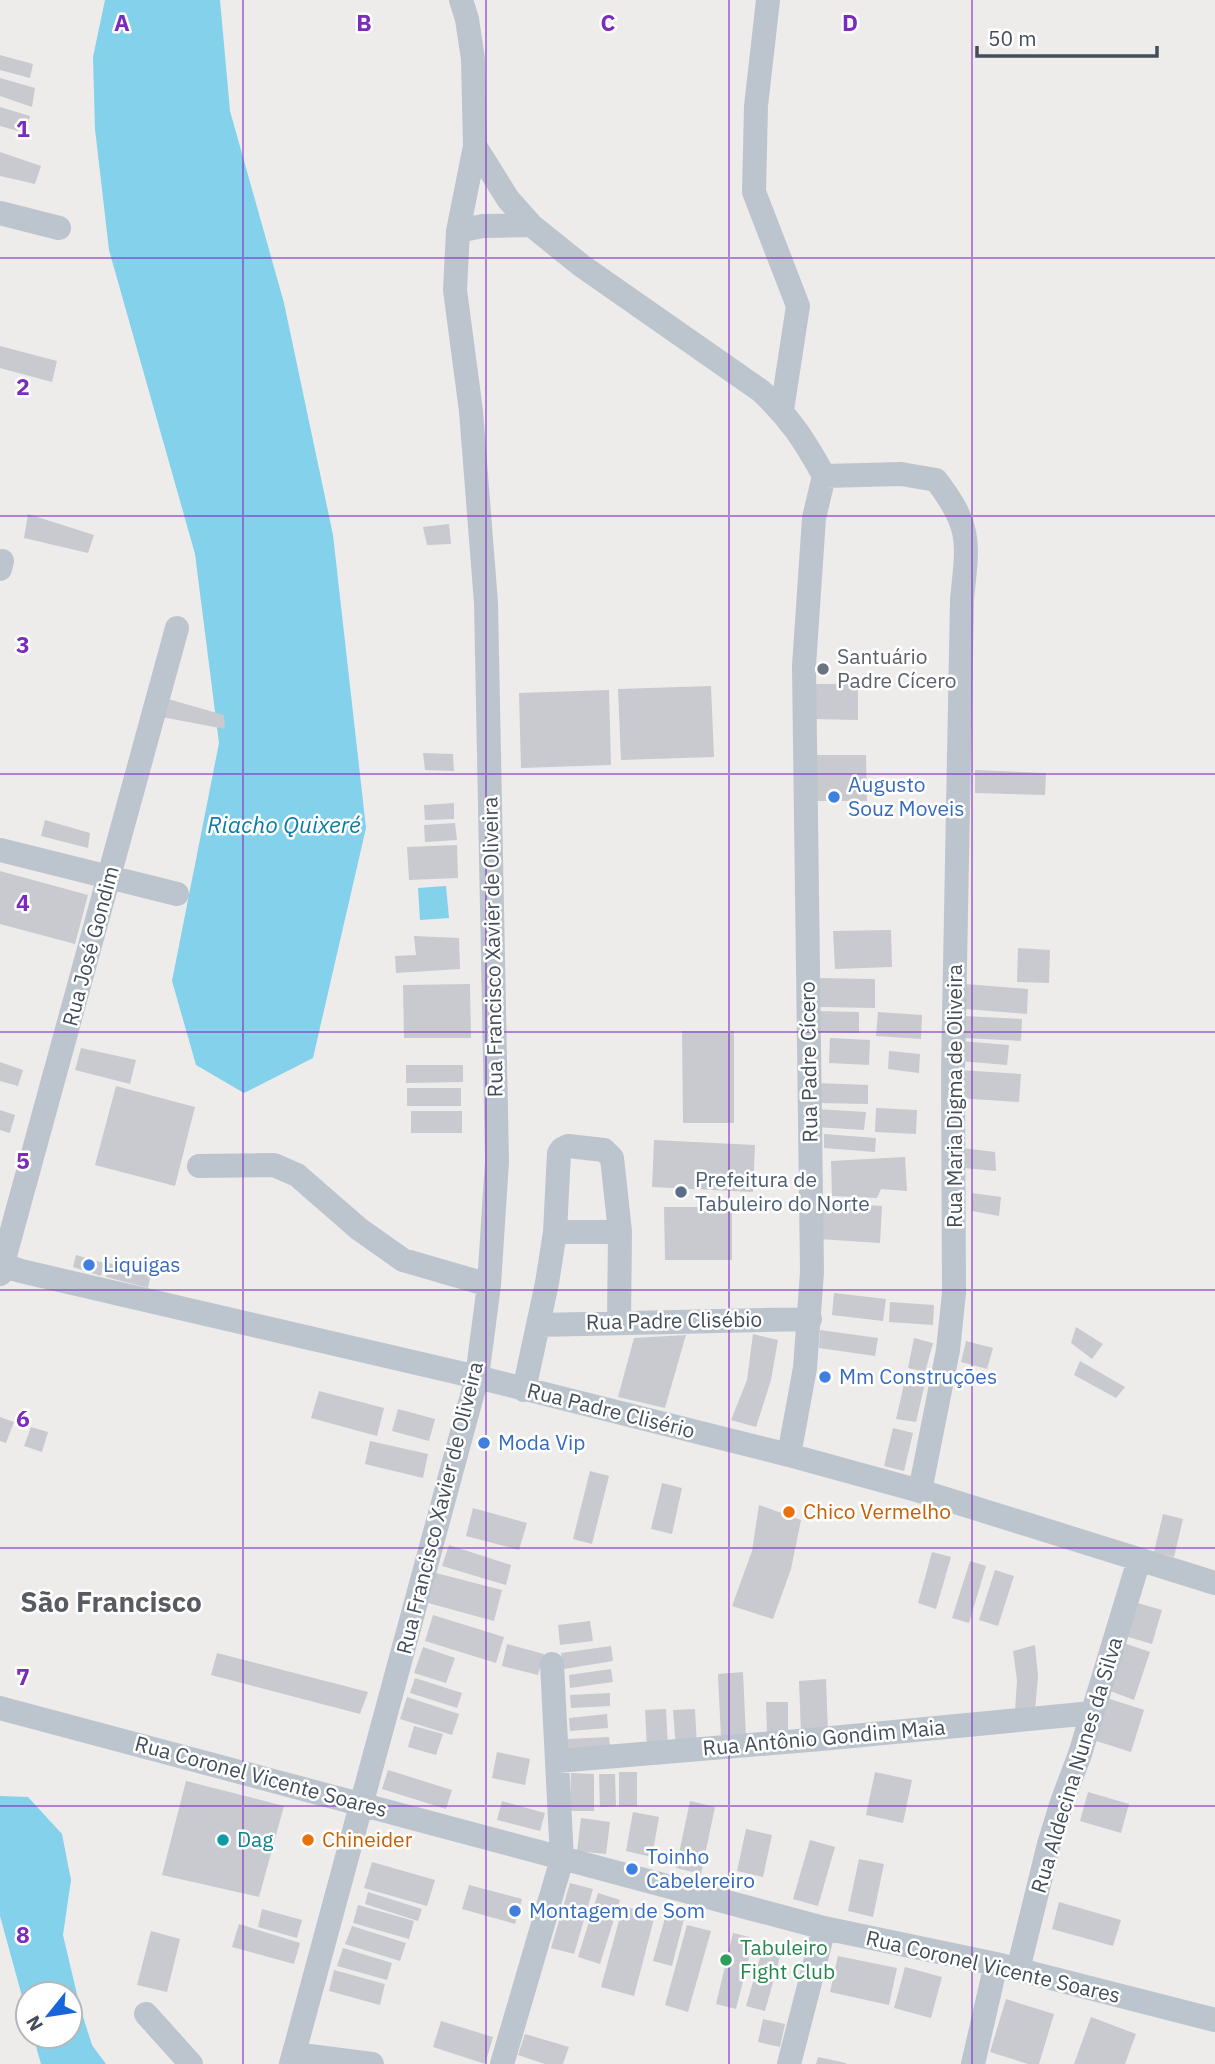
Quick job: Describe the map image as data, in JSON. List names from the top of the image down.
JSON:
{
  "streets": {
    "street": [
      "Rua José Gondim",
      "Rua Francisco Xavier de Oliveira",
      "Rua Padre Cícero",
      "Rua Maria Digma de Oliveira",
      "Rua Padre Clisébio",
      "Rua Padre Clisério",
      "Rua Antônio Gondim Maia",
      "Rua Aldecina Nunes da Silva",
      "Rua Coronel Vicente Soares"
    ]
  },
  "crossings": [
    ["Rua José Gondim", "Rua Padre Clisério"],
    ["Rua Francisco Xavier de Oliveira", "Rua Padre Clisério"],
    ["Rua Francisco Xavier de Oliveira", "Rua Coronel Vicente Soares"],
    ["Rua Padre Cícero", "Rua Maria Digma de Oliveira"],
    ["Rua Padre Cícero", "Rua Padre Clisébio"],
    ["Rua Padre Cícero", "Rua Padre Clisério"],
    ["Rua Maria Digma de Oliveira", "Rua Padre Clisério"],
    ["Rua Padre Clisério", "Rua Aldecina Nunes da Silva"],
    ["Rua Antônio Gondim Maia", "Rua Aldecina Nunes da Silva"],
    ["Rua Aldecina Nunes da Silva", "Rua Coronel Vicente Soares"]
  ],
  "districts": ["São Francisco"],
  "water": ["Riacho Quixeré"],
  "places": [
    "Santuário Padre Cícero",
    "Augusto Souz Moveis",
    "Prefeitura de Tabuleiro do Norte",
    "Liquigas",
    "Mm Construções",
    "Moda Vip",
    "Chico Vermelho",
    "Dag",
    "Chineider",
    "Toinho Cabelereiro",
    "Montagem de Som",
    "Tabuleiro Fight Club"
  ],
  "scale_bar": "50 m",
  "north": "bottom left",
  "grid": {
    "columns": [
      "A",
      "B",
      "C",
      "D"
    ],
    "rows": [
      "1",
      "2",
      "3",
      "4",
      "5",
      "6",
      "7",
      "8"
    ]
  }
}
